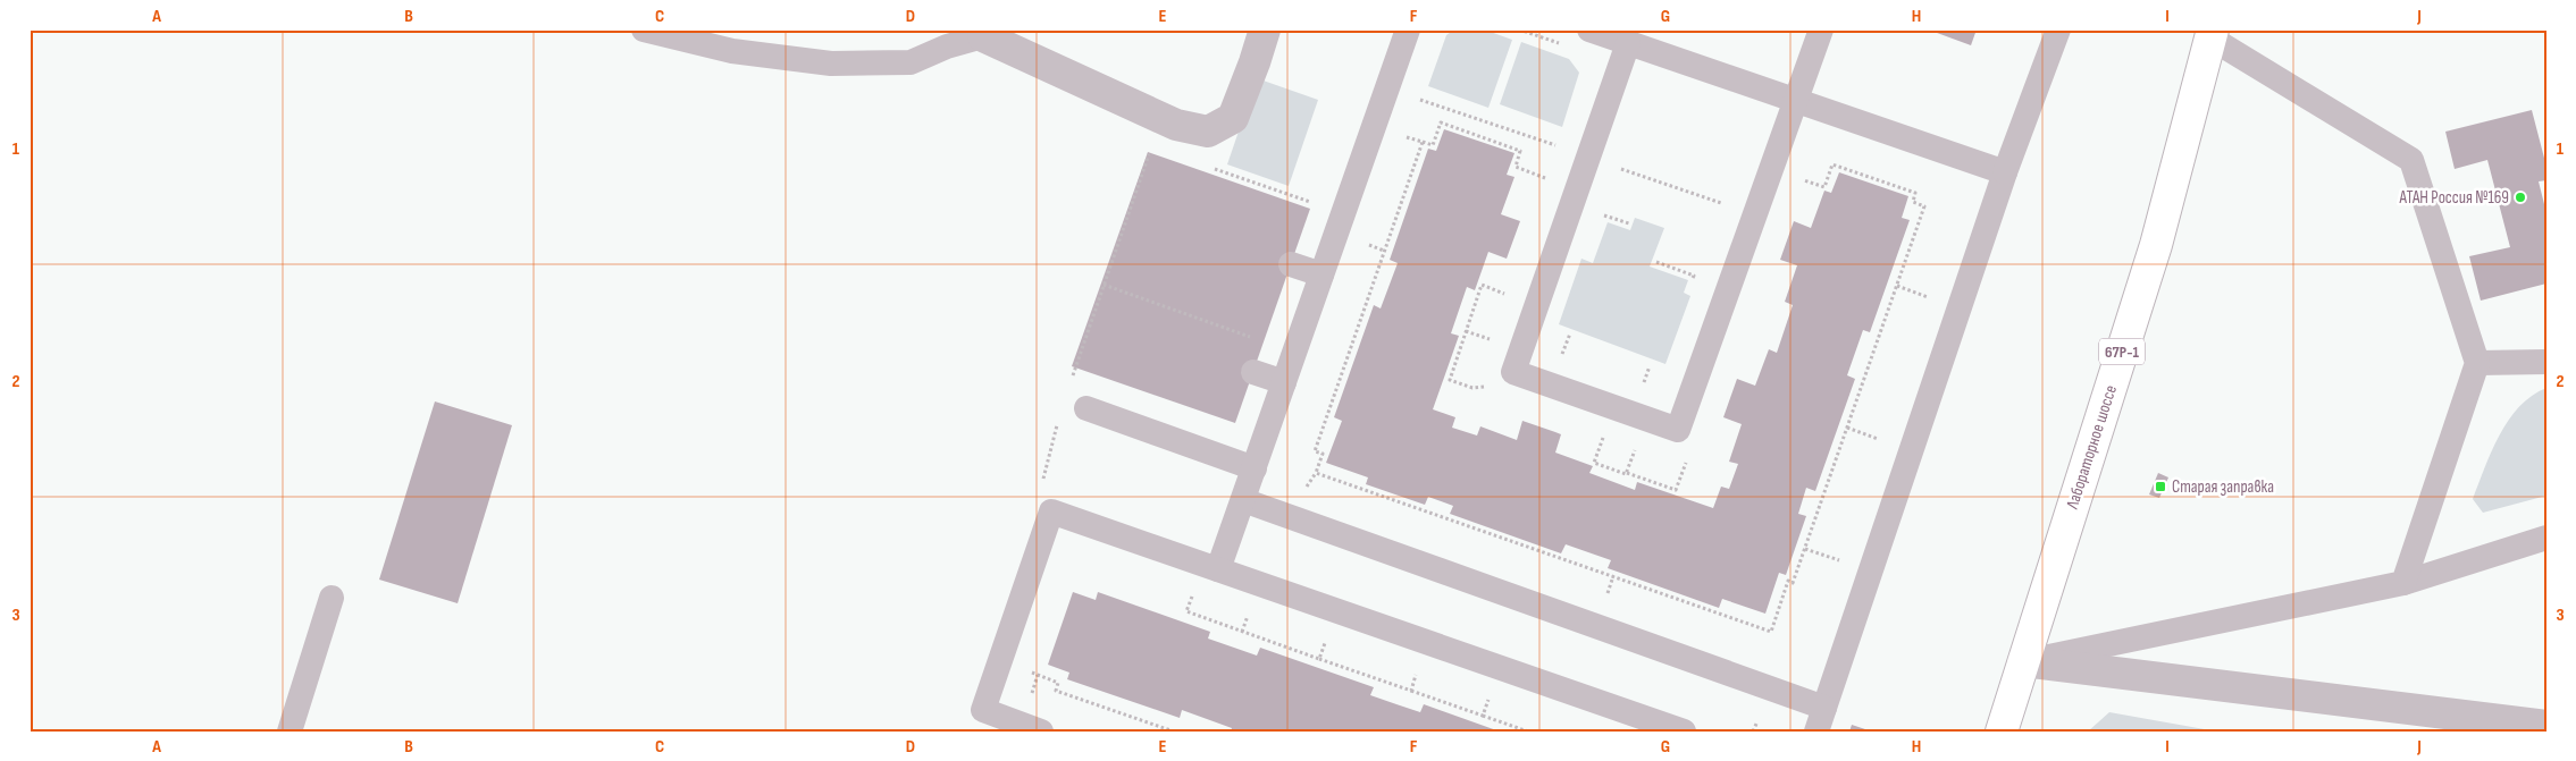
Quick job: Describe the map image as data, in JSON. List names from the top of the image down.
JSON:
{
  "streets": {
    "main road": ["67Р-1", "Лабораторное шоссе"]
  },
  "places": {
    "other": ["АТАН Россия №169"],
    "transit": ["Старая заправка"]
  },
  "grid": {
    "columns": [
      "A",
      "B",
      "C",
      "D",
      "E",
      "F",
      "G",
      "H",
      "I",
      "J"
    ],
    "rows": ["1", "2", "3"]
  }
}
